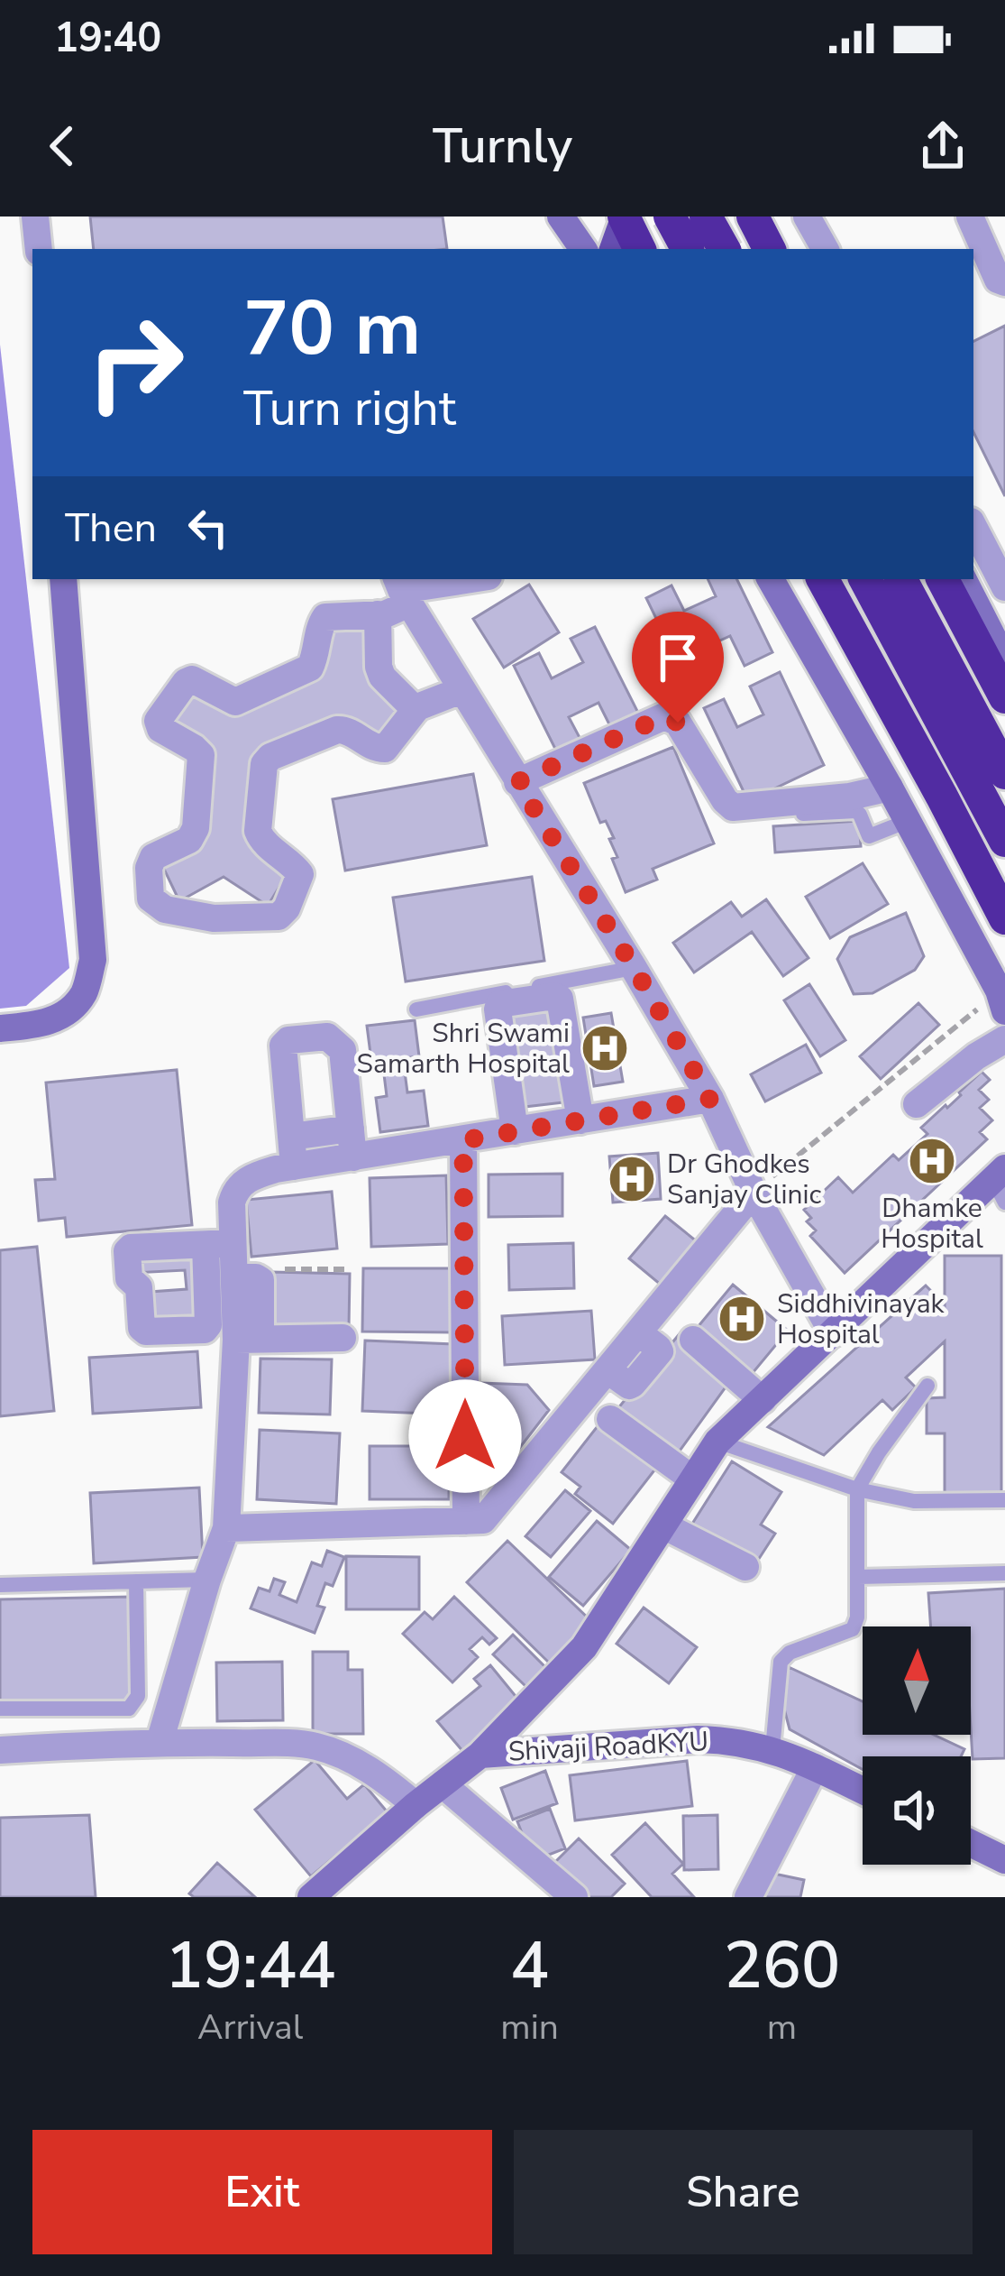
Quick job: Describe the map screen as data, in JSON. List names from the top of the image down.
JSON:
{
  "streets": {
    "street": ["Shivaji RoadKYU"]
  },
  "places": {
    "hospital": [
      "Shri Swami Samarth Hospital",
      "Dhamke Hospital",
      "Dr Ghodkes Sanjay Clinic",
      "Siddhivinayak Hospital"
    ]
  },
  "north": "top",
  "page": {
    "status": "19:40",
    "header": "Turnly",
    "turn": ["70 m", "Turn right"],
    "then": "Then",
    "eta": [
      "19:44",
      "Arrival",
      "4",
      "min",
      "260",
      "m"
    ],
    "buttons": ["Exit", "Share"]
  }
}
